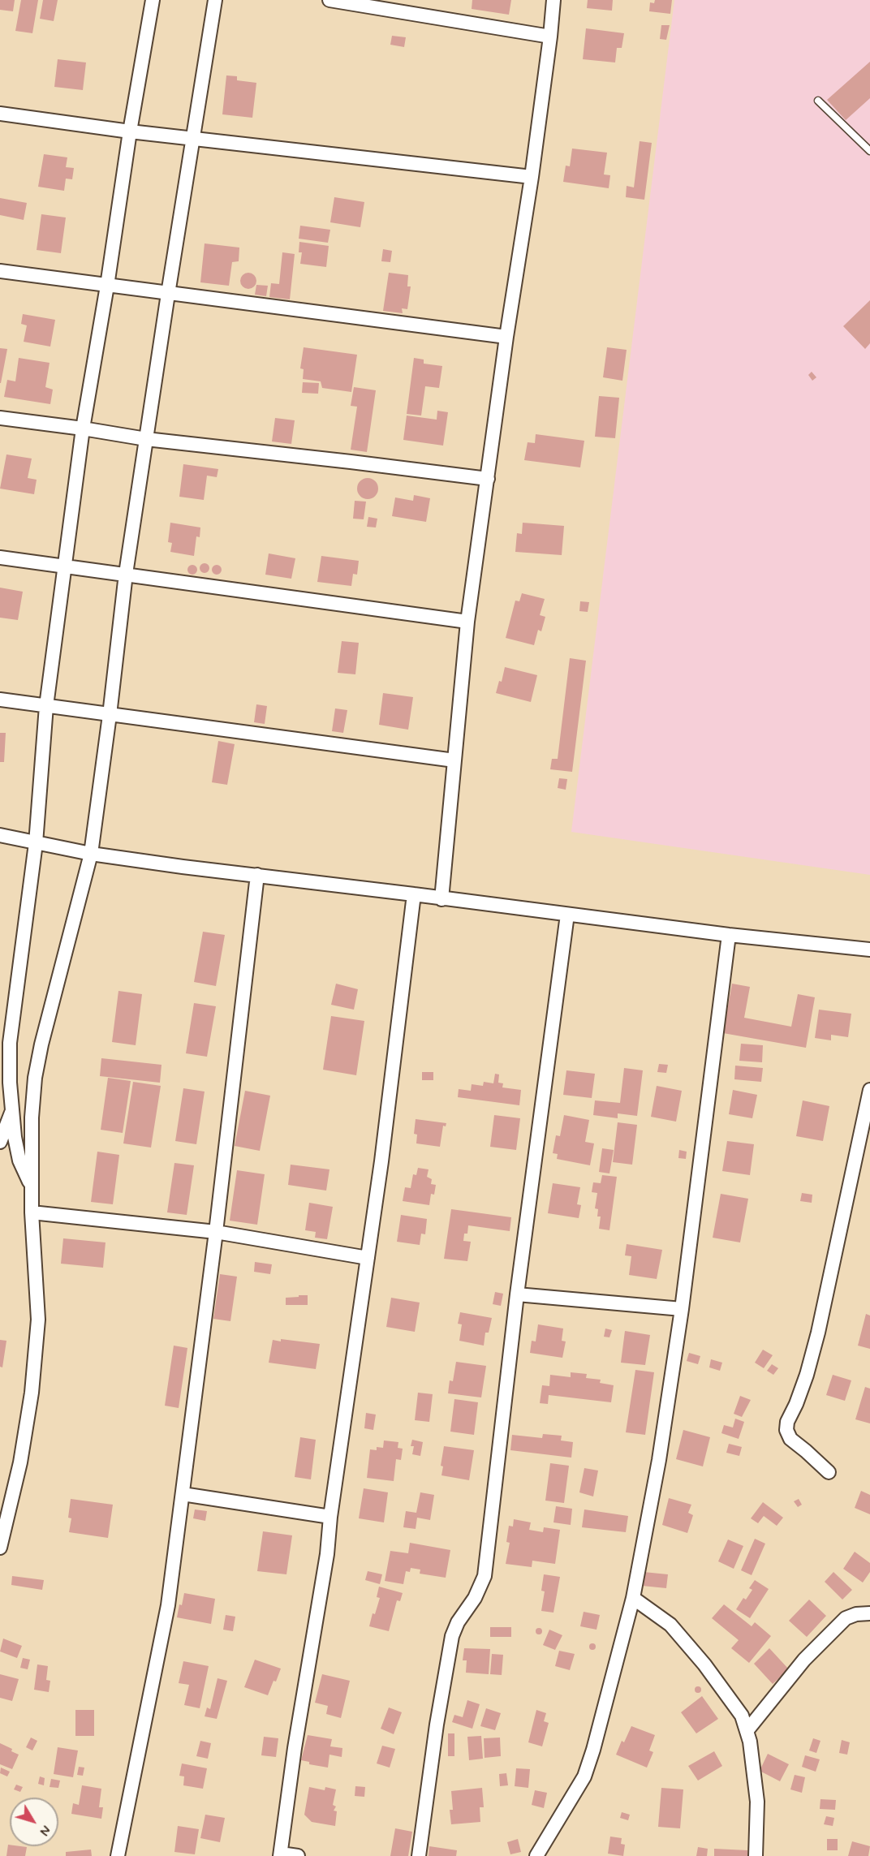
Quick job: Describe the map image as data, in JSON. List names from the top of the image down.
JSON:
{
  "north": "bottom right"
}
